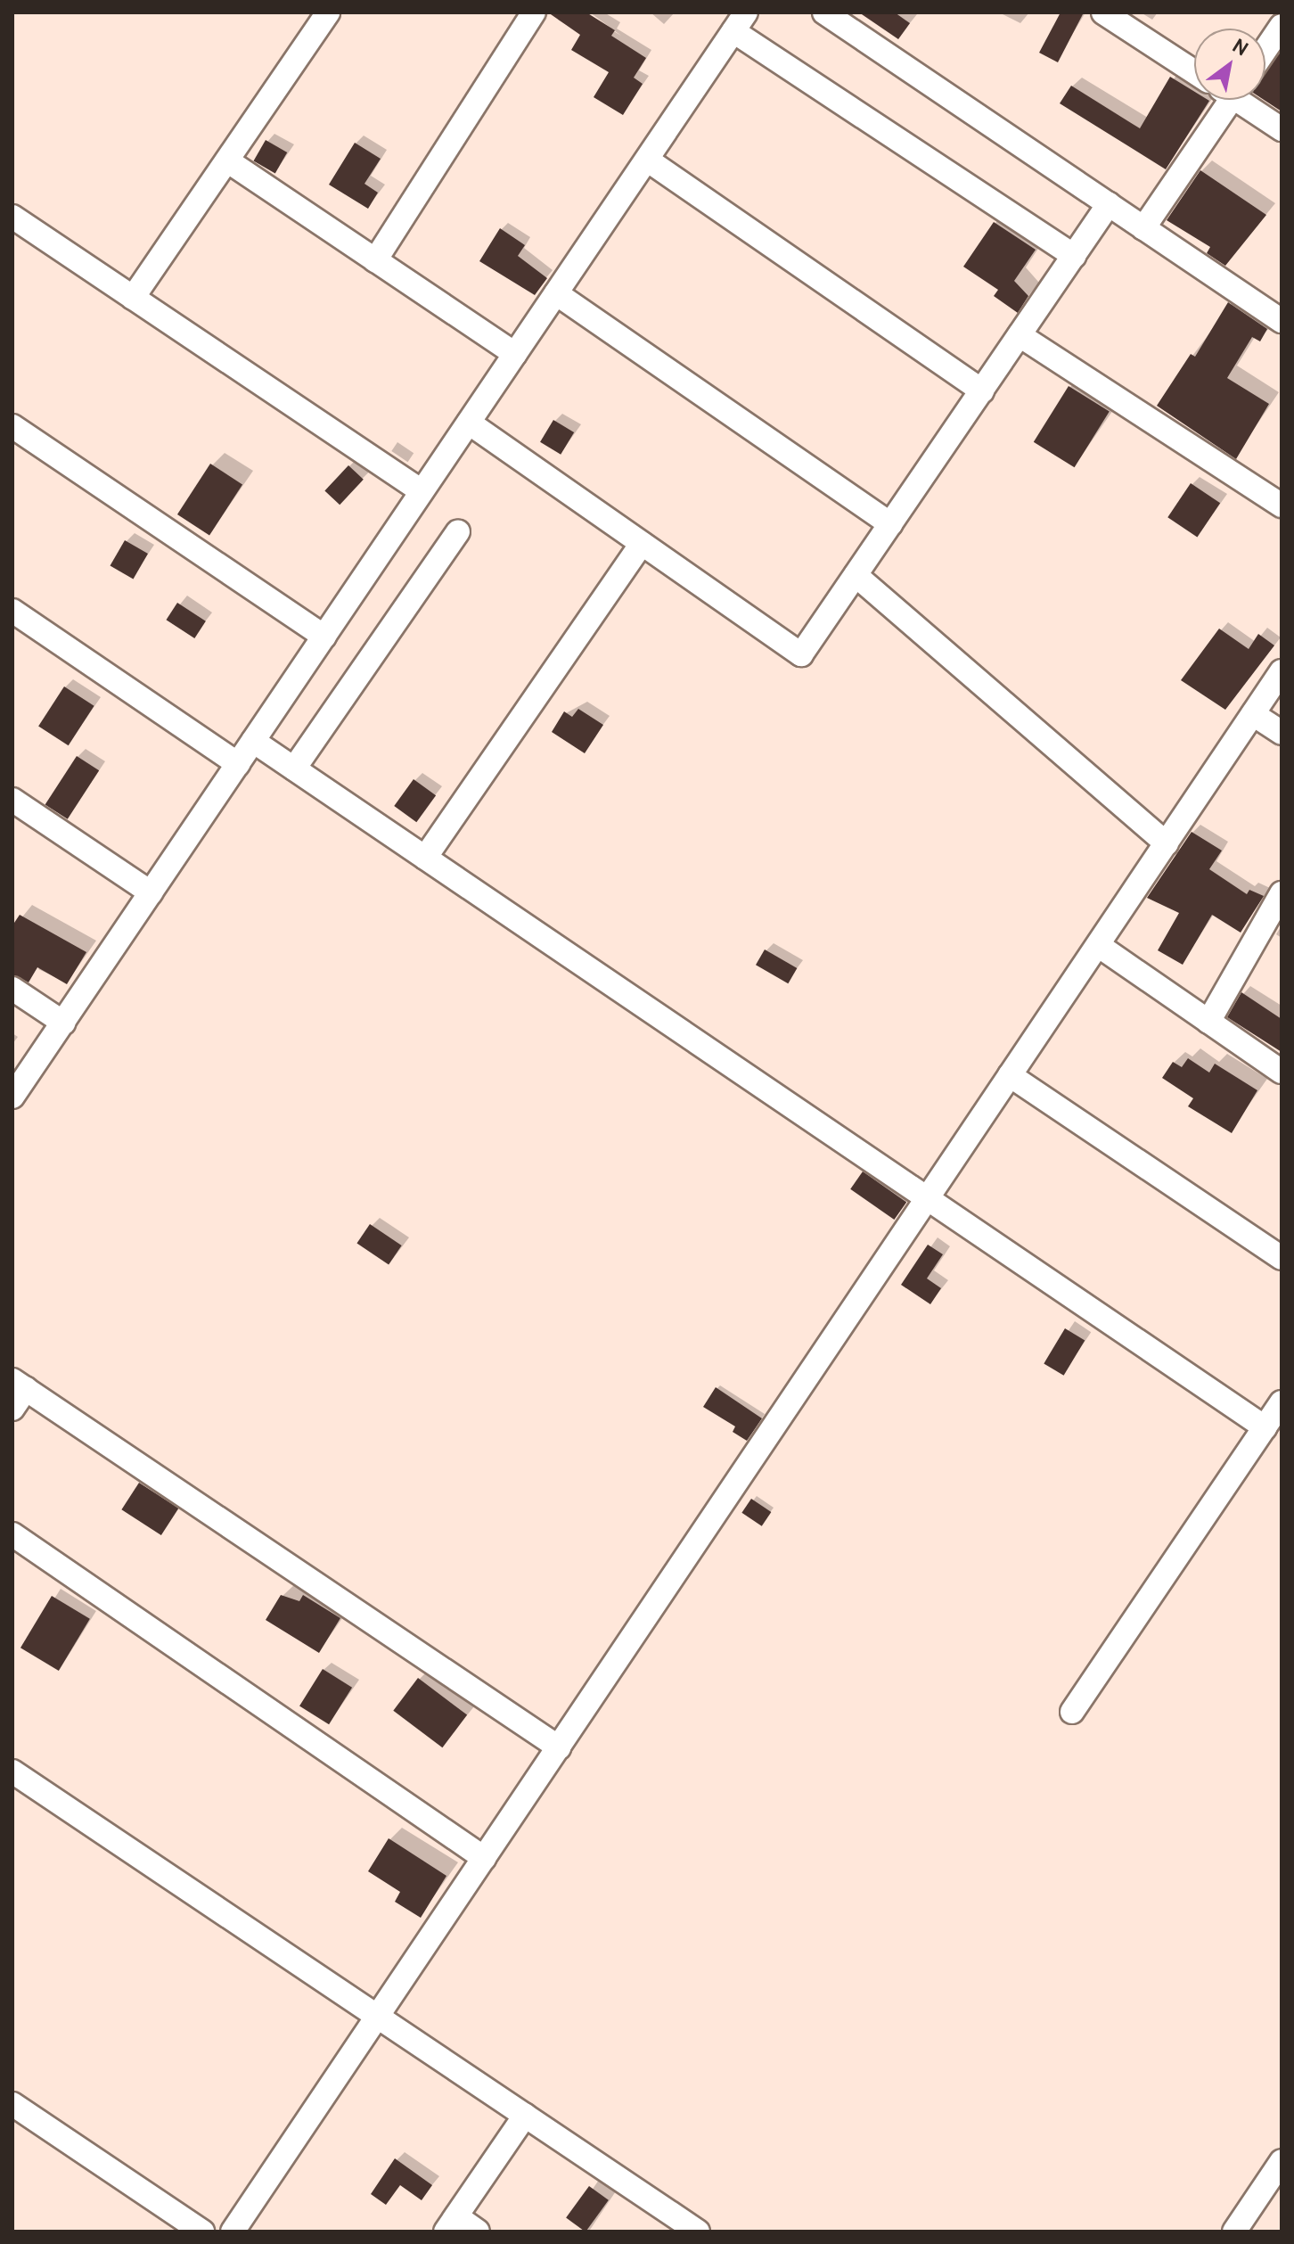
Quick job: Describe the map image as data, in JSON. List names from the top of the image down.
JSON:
{
  "north": "top right"
}
